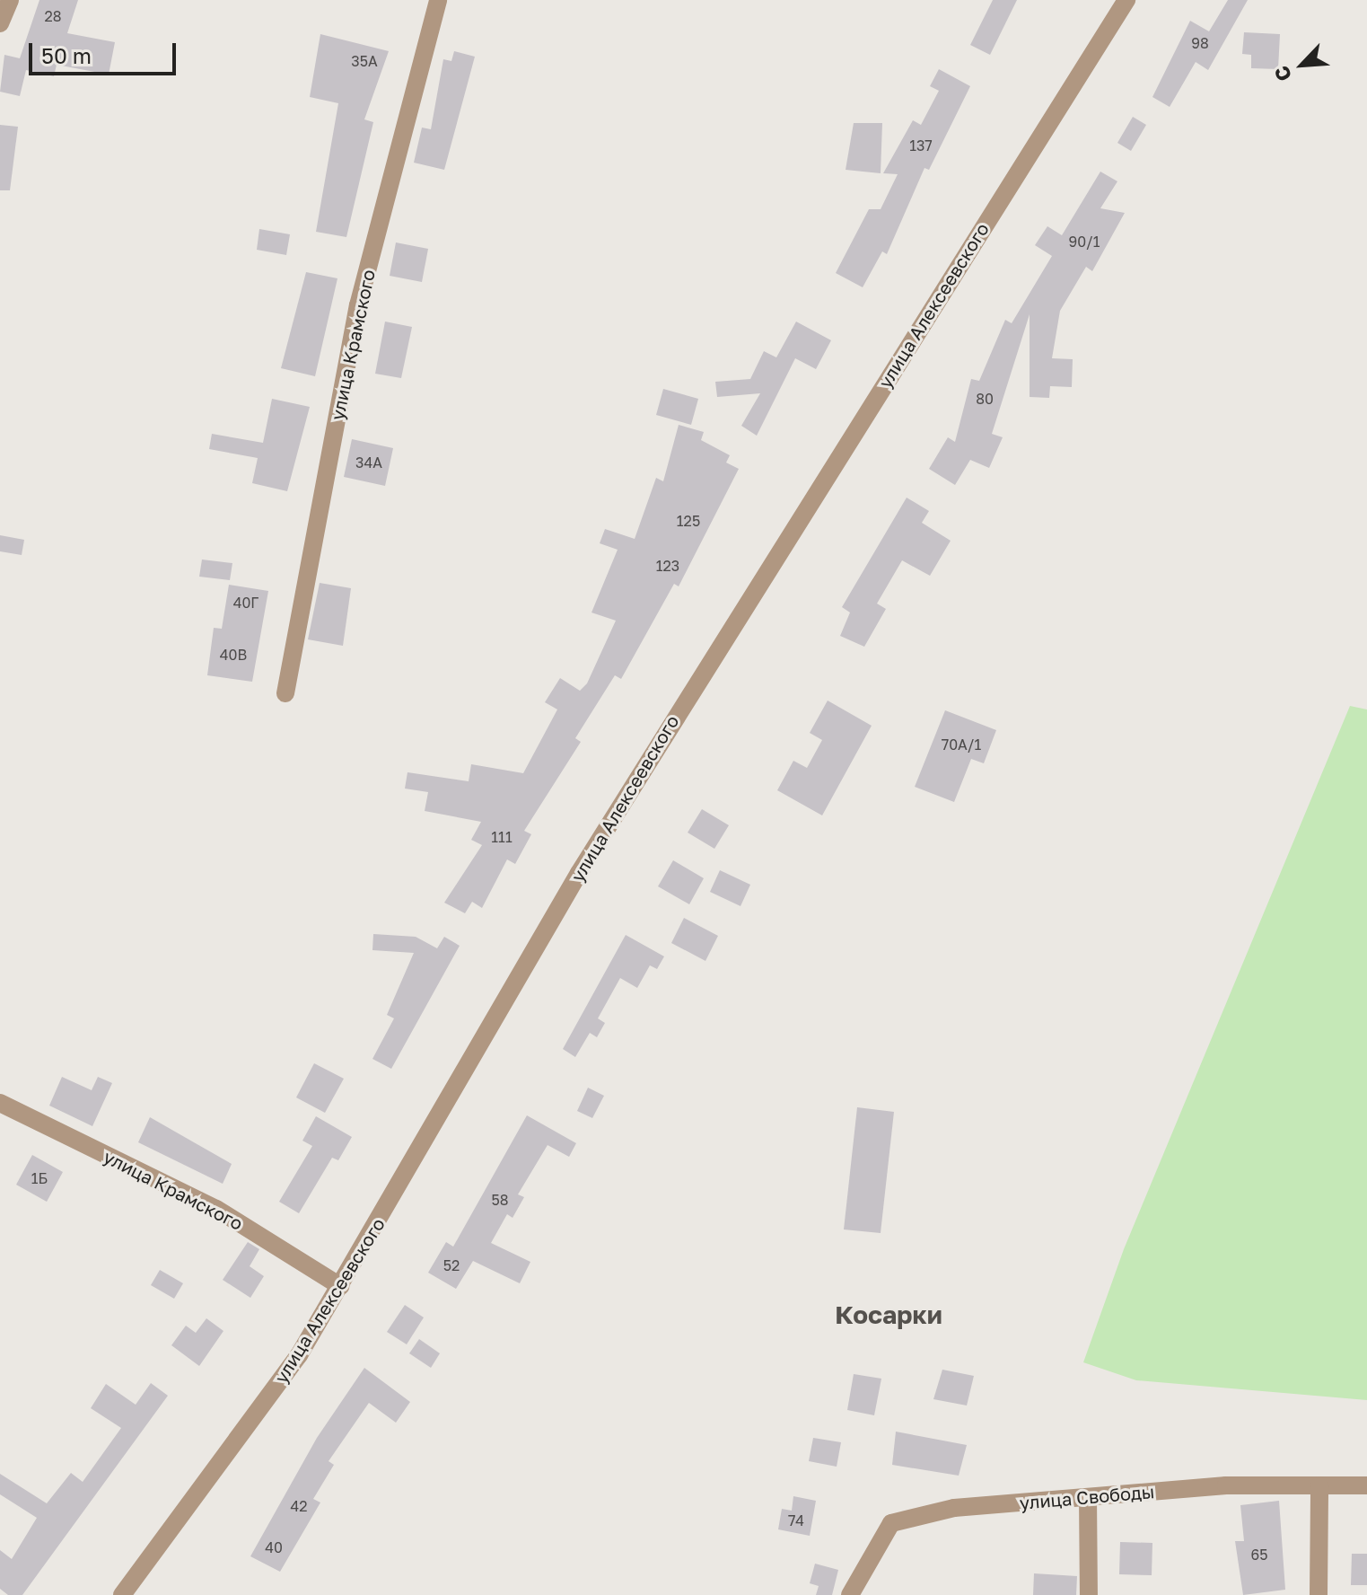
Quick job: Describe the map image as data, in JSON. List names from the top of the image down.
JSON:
{
  "streets": {
    "street": ["улица Алексеевского", "улица Крамского", "улица Свободы"]
  },
  "crossings": [
    ["улица Алексеевского", "улица Крамского"]
  ],
  "districts": ["Косарки"],
  "house_numbers": [
    "28",
    "98",
    "35А",
    "137",
    "90/1",
    "80",
    "34А",
    "125",
    "123",
    "40Г",
    "40В",
    "70А/1",
    "111",
    "1Б",
    "58",
    "52",
    "42",
    "74",
    "40",
    "65"
  ],
  "scale_bar": "50 m",
  "north": "bottom left"
}
